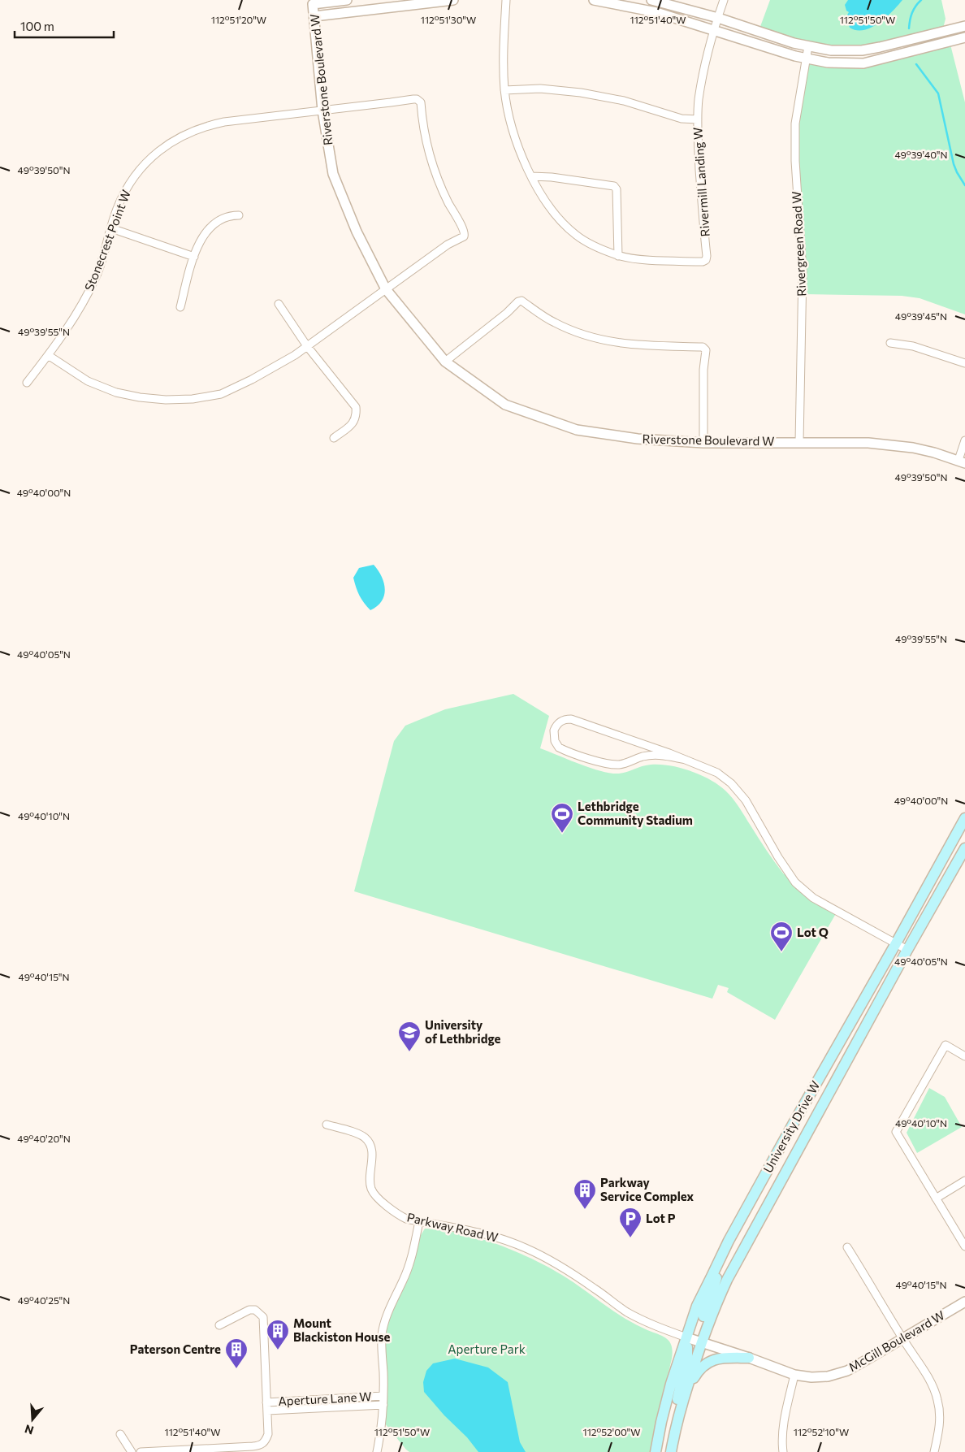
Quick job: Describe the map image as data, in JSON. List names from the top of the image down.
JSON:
{
  "streets": {
    "main road": ["University Drive W"],
    "street": [
      "Riverstone Boulevard W",
      "Rivermill Landing W",
      "Stonecrest Point W",
      "Rivergreen Road W",
      "Parkway Road W",
      "McGill Boulevard W",
      "Aperture Lane W"
    ]
  },
  "crossings": [
    ["Riverstone Boulevard W", "Stonecrest Point W"],
    ["Riverstone Boulevard W", "Rivergreen Road W"],
    ["University Drive W", "Parkway Road W"],
    ["University Drive W", "McGill Boulevard W"],
    ["Parkway Road W", "McGill Boulevard W"]
  ],
  "parks": ["Aperture Park"],
  "places": {
    "sports": ["Lethbridge Community Stadium", "Lot Q"],
    "school or university": ["University of Lethbridge"],
    "building": ["Parkway Service Complex", "Mount Blackiston House", "Paterson Centre"],
    "parking": ["Lot P"]
  },
  "scale_bar": "100 m",
  "north": "bottom",
  "coordinates": [
    "112°51'20\"W",
    "112°51'30\"W",
    "112°51'40\"W",
    "112°51'50\"W",
    "49°39'40\"N",
    "49°39'50\"N",
    "49°39'45\"N",
    "49°39'55\"N",
    "49°40'00\"N",
    "49°40'05\"N",
    "49°40'10\"N",
    "49°40'15\"N",
    "49°40'20\"N",
    "49°40'25\"N",
    "112°52'00\"W",
    "112°52'10\"W"
  ]
}
